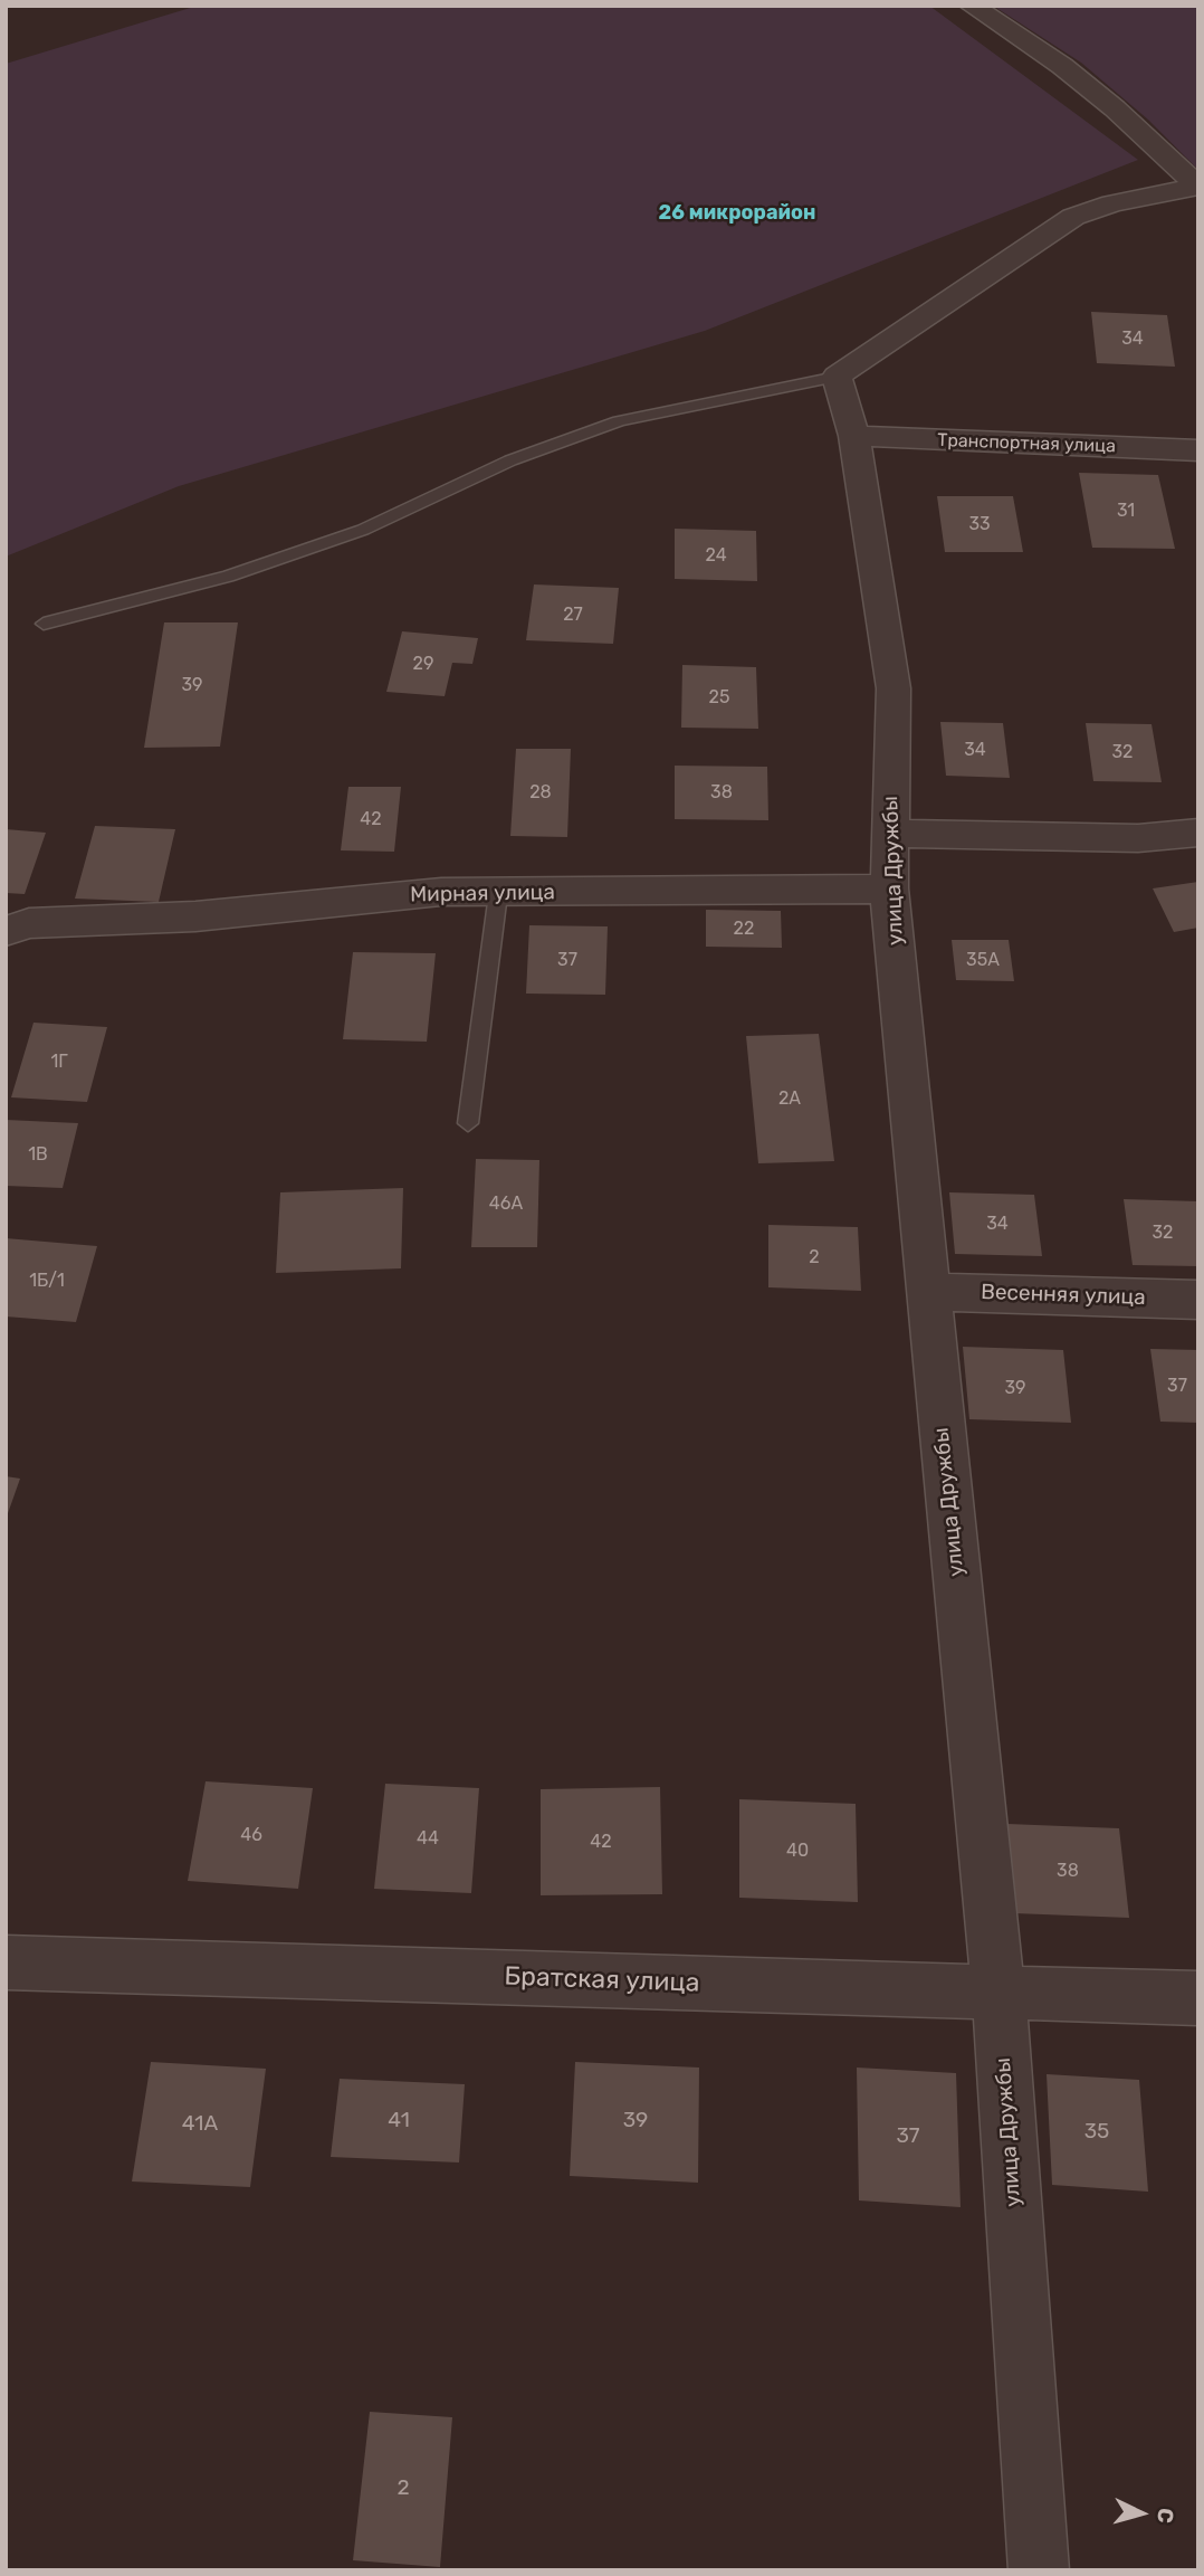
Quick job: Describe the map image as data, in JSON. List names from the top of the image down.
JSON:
{
  "streets": {
    "street": [
      "Транспортная улица",
      "улица Дружбы",
      "Мирная улица",
      "Весенняя улица",
      "Братская улица"
    ]
  },
  "crossings": [
    ["Транспортная улица", "улица Дружбы"],
    ["улица Дружбы", "Мирная улица"],
    ["улица Дружбы", "Весенняя улица"],
    ["улица Дружбы", "Братская улица"]
  ],
  "districts": ["26 микрорайон"],
  "house_numbers": [
    "34",
    "31",
    "33",
    "24",
    "27",
    "29",
    "39",
    "25",
    "34",
    "32",
    "28",
    "38",
    "42",
    "22",
    "37",
    "35А",
    "1Г",
    "2А",
    "1В",
    "46А",
    "34",
    "32",
    "2",
    "1Б/1",
    "37",
    "39",
    "46",
    "44",
    "42",
    "40",
    "38",
    "41",
    "39",
    "41А",
    "35",
    "37",
    "2"
  ],
  "north": "right"
}
